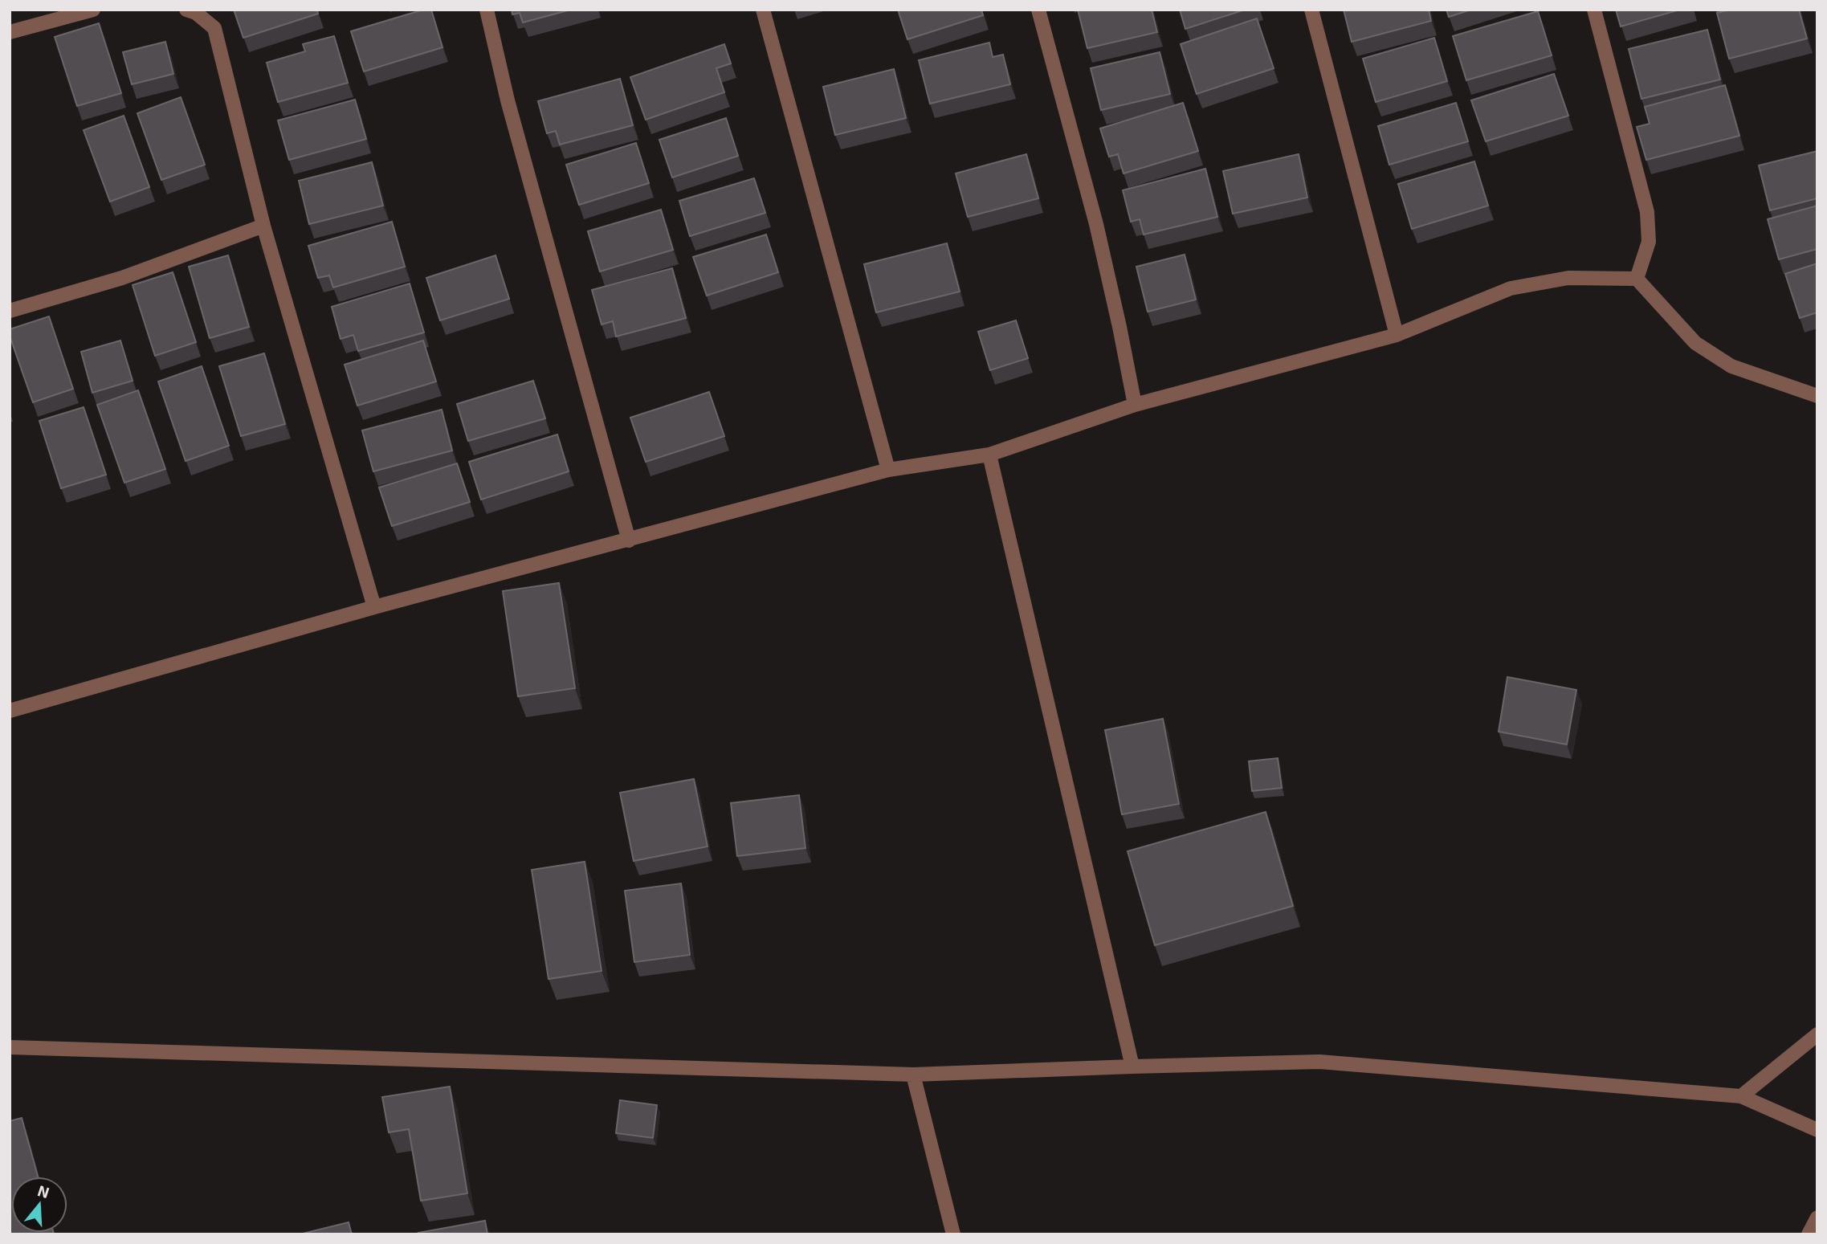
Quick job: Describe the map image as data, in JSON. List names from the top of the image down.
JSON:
{
  "north": "top"
}
